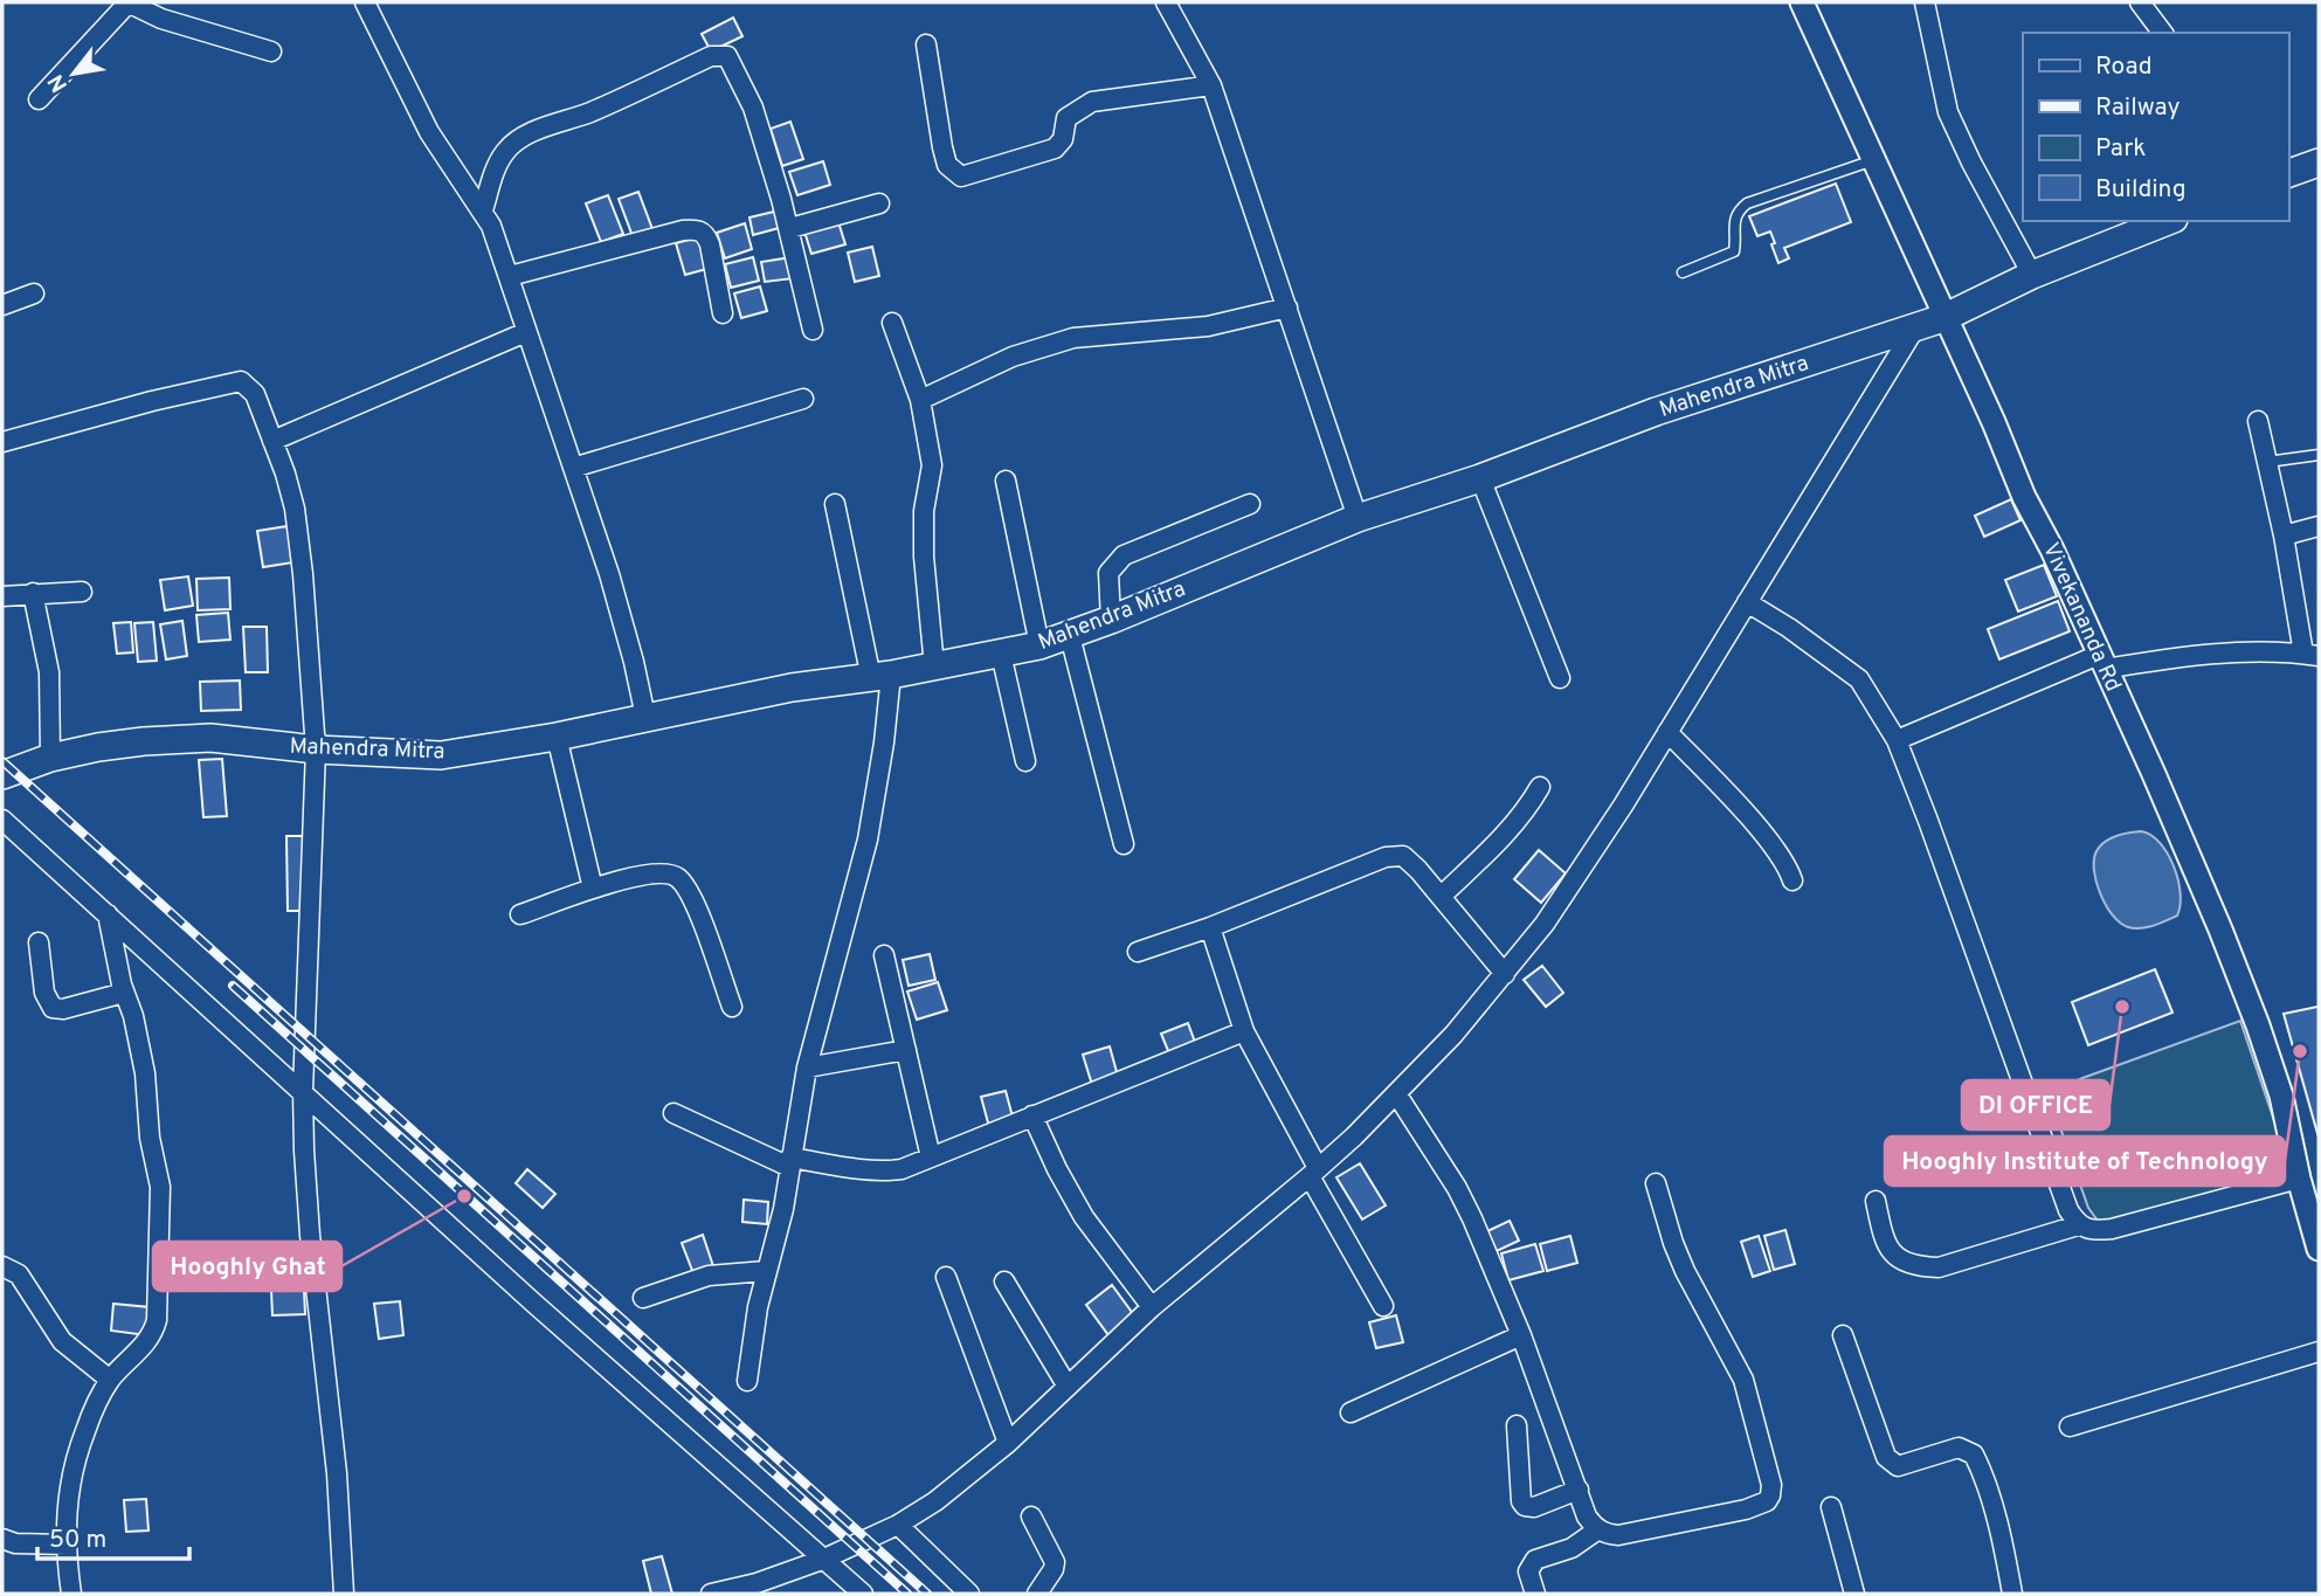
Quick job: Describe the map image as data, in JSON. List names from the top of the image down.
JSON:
{
  "streets": {
    "main road": ["Mahendra Mitra"],
    "street": ["Vivekananda Rd"]
  },
  "crossings": [
    ["Mahendra Mitra", "Vivekananda Rd"]
  ],
  "places": ["DI OFFICE", "Hooghly Institute of Technology", "Hooghly Ghat"],
  "legend": [
    "Road",
    "Railway",
    "Park",
    "Building"
  ],
  "scale_bar": "50 m",
  "north": "bottom left"
}
